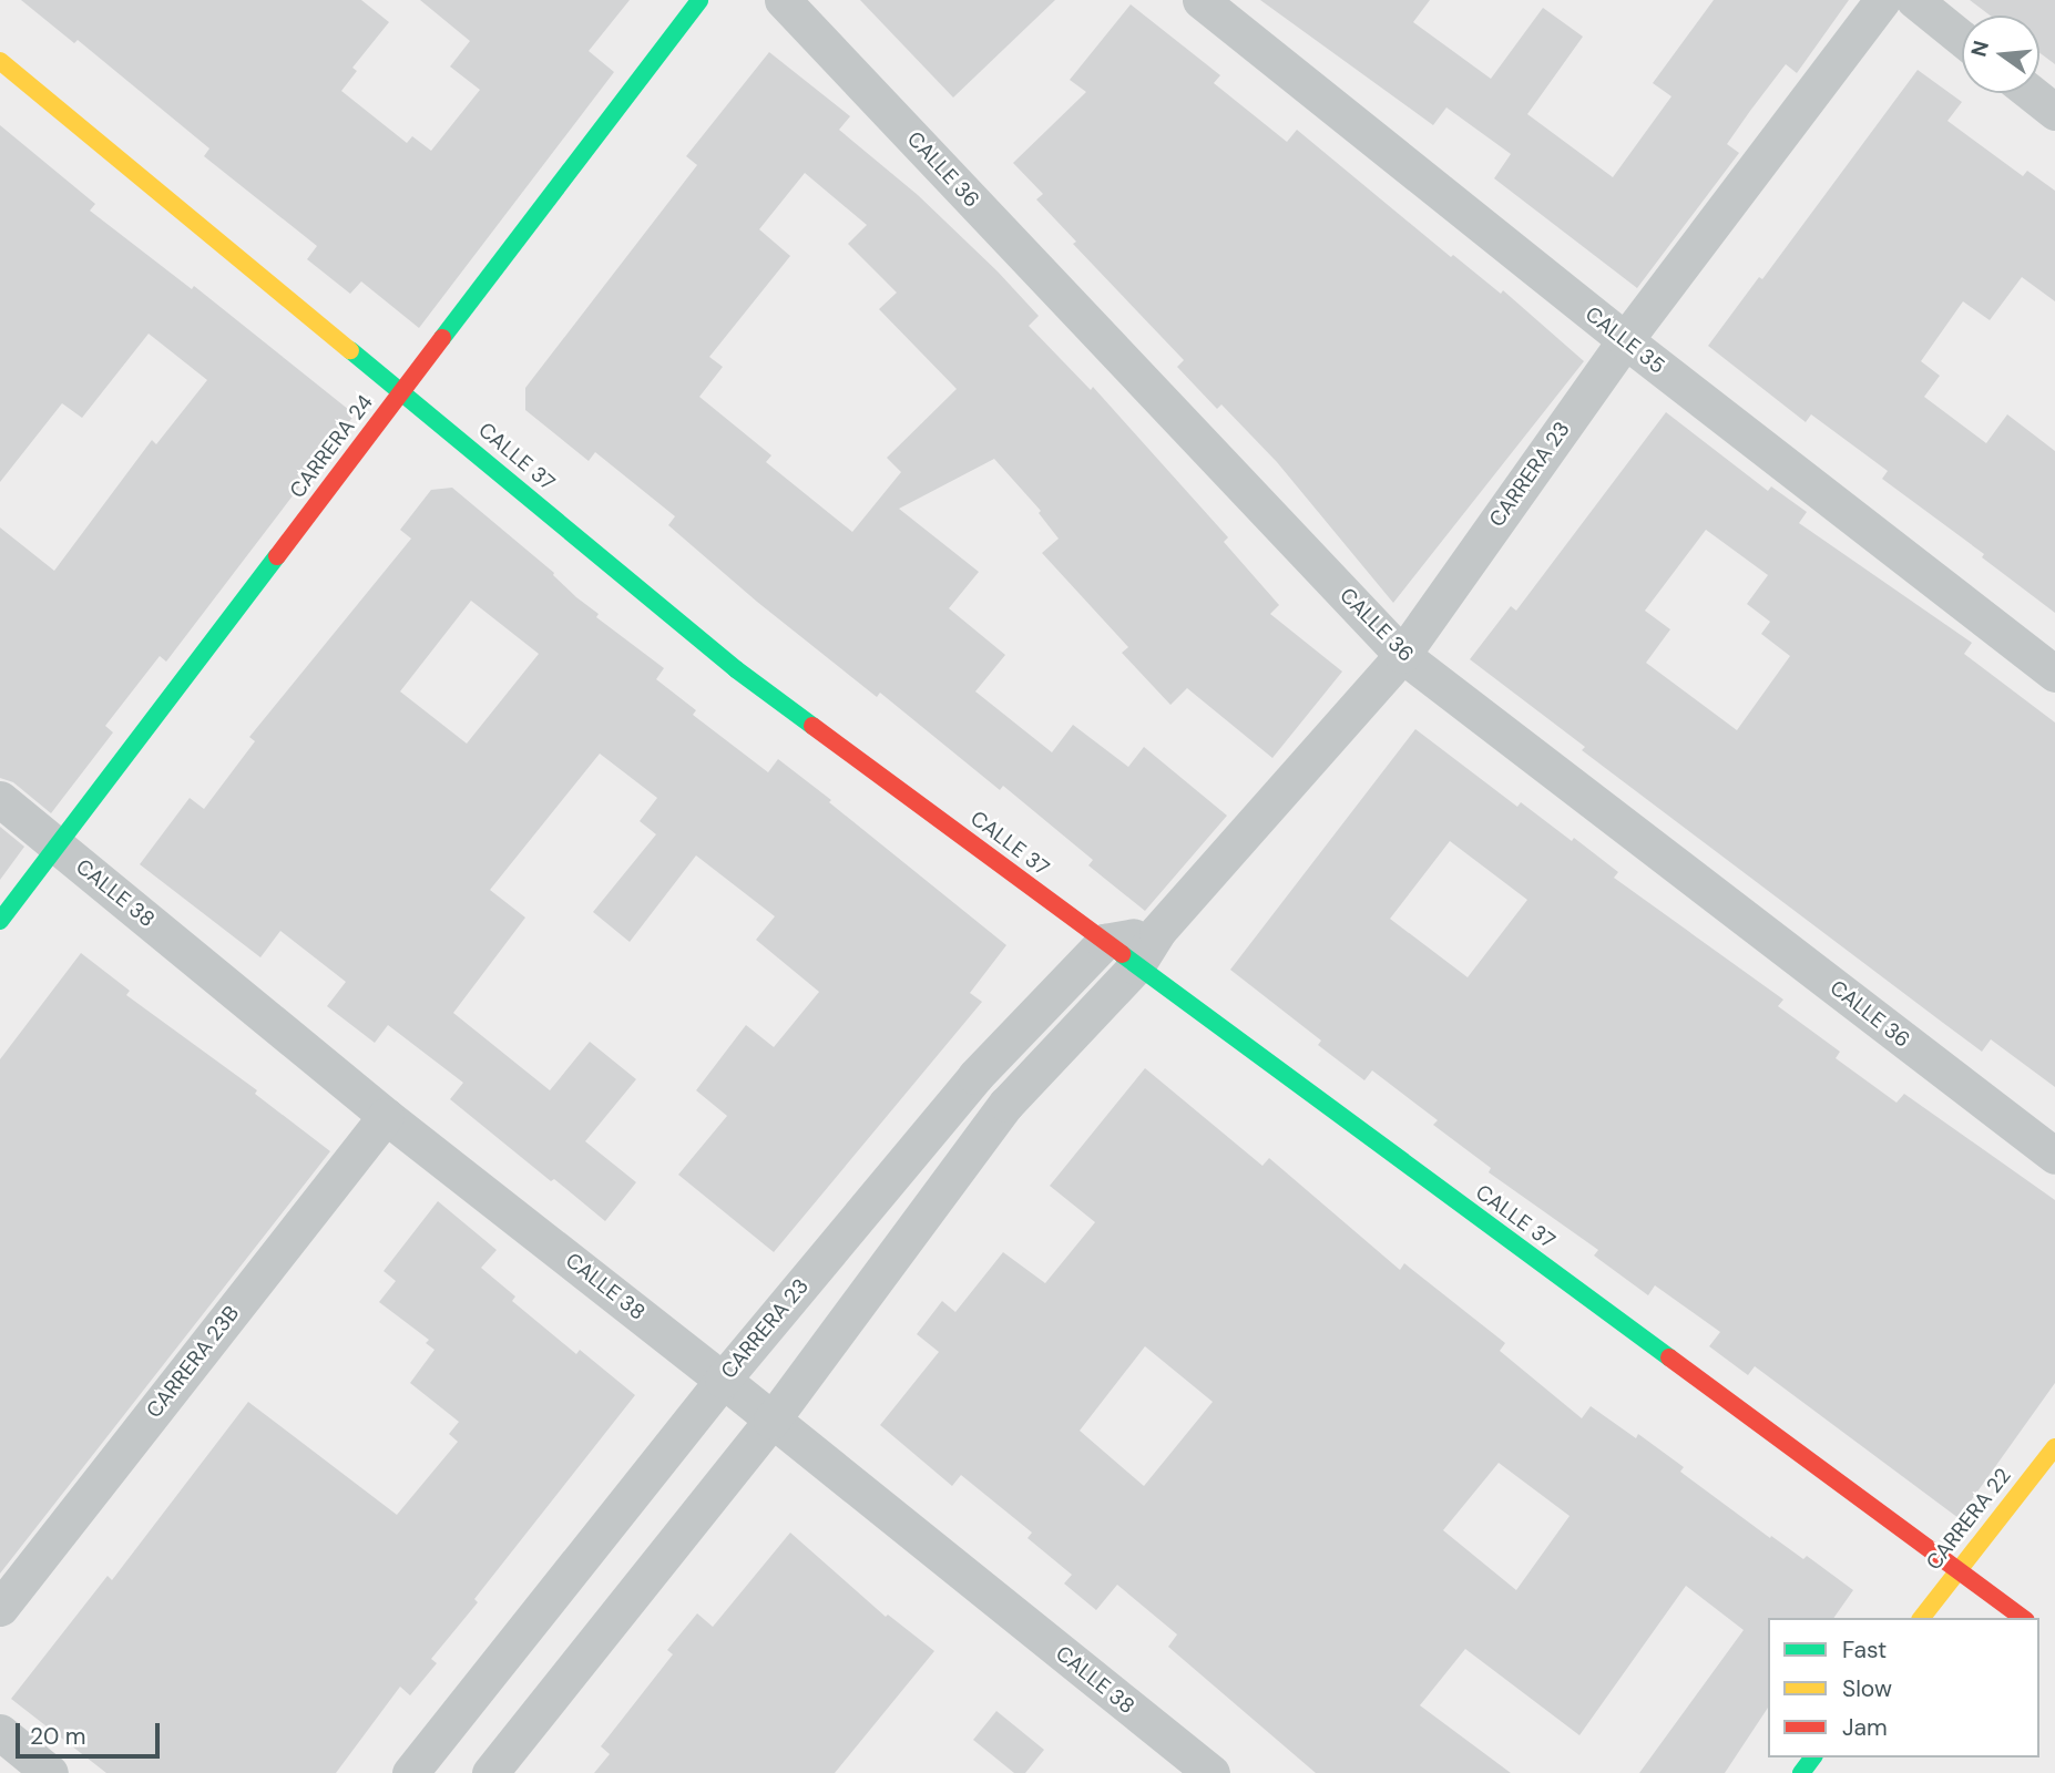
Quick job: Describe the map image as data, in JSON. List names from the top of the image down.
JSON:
{
  "streets": {
    "street": [
      "CALLE 36",
      "CALLE 35",
      "CARRERA 24",
      "CALLE 37",
      "CARRERA 23",
      "CALLE 38",
      "CARRERA 23B",
      "CARRERA 22"
    ]
  },
  "crossings": [
    ["CALLE 36", "CARRERA 23"],
    ["CALLE 35", "CARRERA 23"],
    ["CARRERA 24", "CALLE 37"],
    ["CARRERA 24", "CALLE 38"],
    ["CALLE 37", "CARRERA 23"],
    ["CALLE 37", "CARRERA 22"],
    ["CARRERA 23", "CALLE 38"],
    ["CALLE 38", "CARRERA 23B"]
  ],
  "legend": ["Fast", "Slow", "Jam"],
  "scale_bar": "20 m",
  "north": "left"
}
